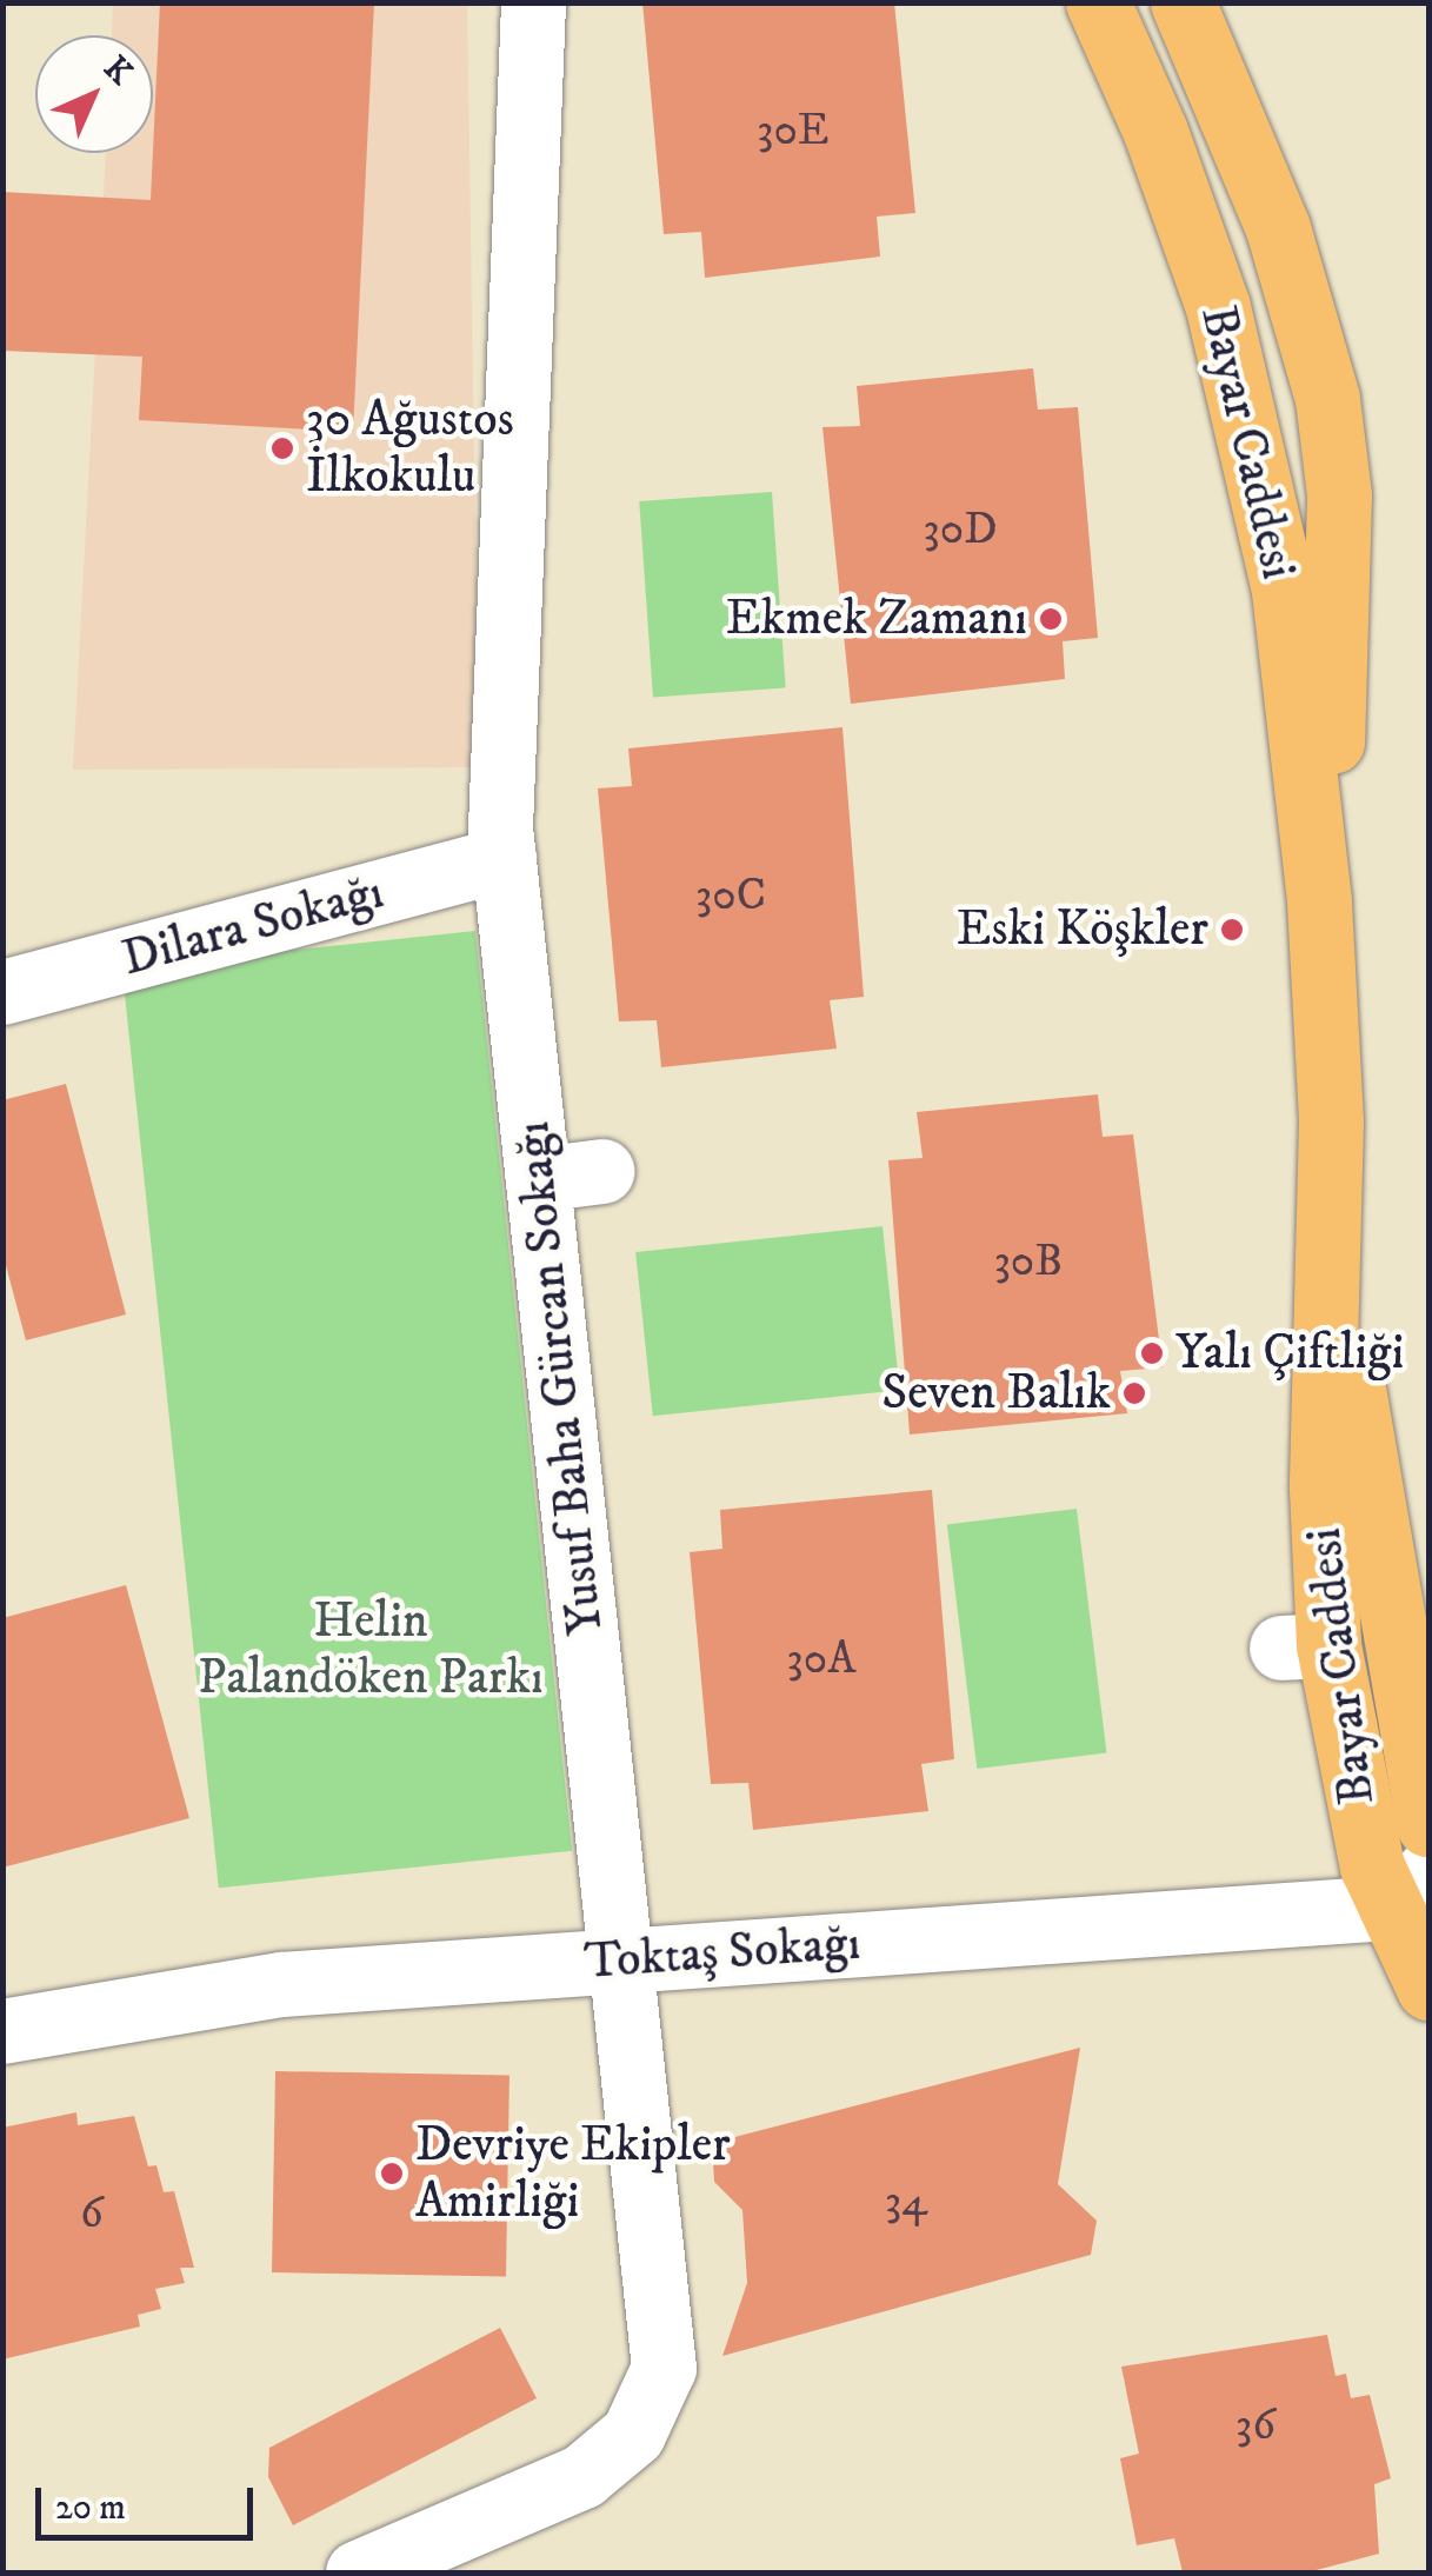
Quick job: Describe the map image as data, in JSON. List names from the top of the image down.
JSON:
{
  "streets": {
    "main road": ["Bayar Caddesi"],
    "street": ["Dilara Sokağı", "Yusuf Baha Gürcan Sokağı", "Toktaş Sokağı"]
  },
  "crossings": [
    ["Bayar Caddesi", "Toktaş Sokağı"],
    ["Dilara Sokağı", "Yusuf Baha Gürcan Sokağı"],
    ["Yusuf Baha Gürcan Sokağı", "Toktaş Sokağı"]
  ],
  "parks": ["Helin Palandöken Parkı"],
  "places": [
    "30 Ağustos İlkokulu",
    "Ekmek Zamanı",
    "Eski Köşkler",
    "Yalı Çiftliği",
    "Seven Balık",
    "Devriye Ekipler Amirliği"
  ],
  "house_numbers": [
    "30E",
    "30D",
    "30C",
    "30B",
    "30A",
    "34",
    "6",
    "36"
  ],
  "scale_bar": "20 m",
  "north": "top right"
}
